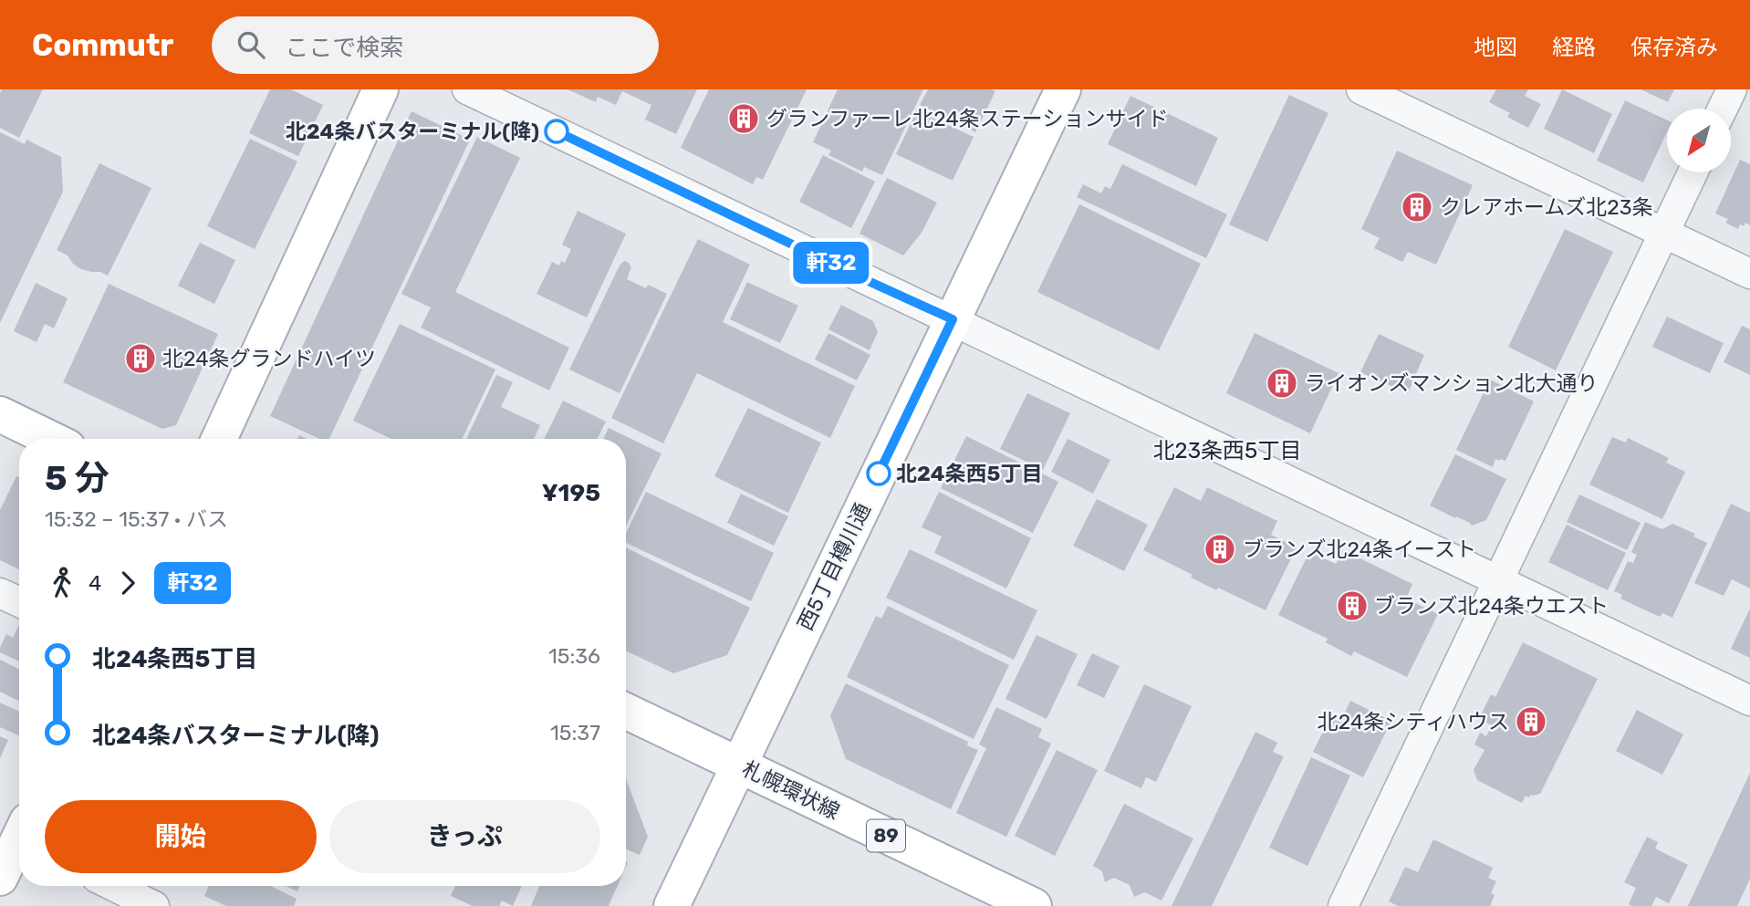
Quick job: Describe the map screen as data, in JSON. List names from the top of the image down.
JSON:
{
  "streets": {
    "street": ["西5丁目樽川通", "札幌環状線", "89"]
  },
  "crossings": [
    ["西5丁目樽川通", "札幌環状線"]
  ],
  "districts": ["北23条西5丁目"],
  "places": {
    "building": [
      "グランファーレ北24条ステーションサイド",
      "クレアホームズ北23条",
      "北24条グランドハイツ",
      "ライオンズマンション北大通り",
      "ブランズ北24条イースト",
      "ブランズ北24条ウエスト",
      "北24条シティハウス"
    ],
    "other": ["北24条バスターミナル(降)", "北24条西5丁目"]
  },
  "lines": ["bus line 軒32"],
  "north": "bottom left",
  "page": {
    "header": "Commutr",
    "search": "ここで検索",
    "nav": ["地図", "経路", "保存済み"],
    "on_map": "軒32",
    "heading": ["5 分", "15:32 – 15:37 · バス", "¥195"],
    "legs": ["4", "軒32"],
    "list": [
      {
        "name": "北24条西5丁目",
        "value": "15:36"
      },
      {
        "name": "北24条バスターミナル(降)",
        "value": "15:37"
      }
    ],
    "buttons": ["開始", "きっぷ"]
  }
}
